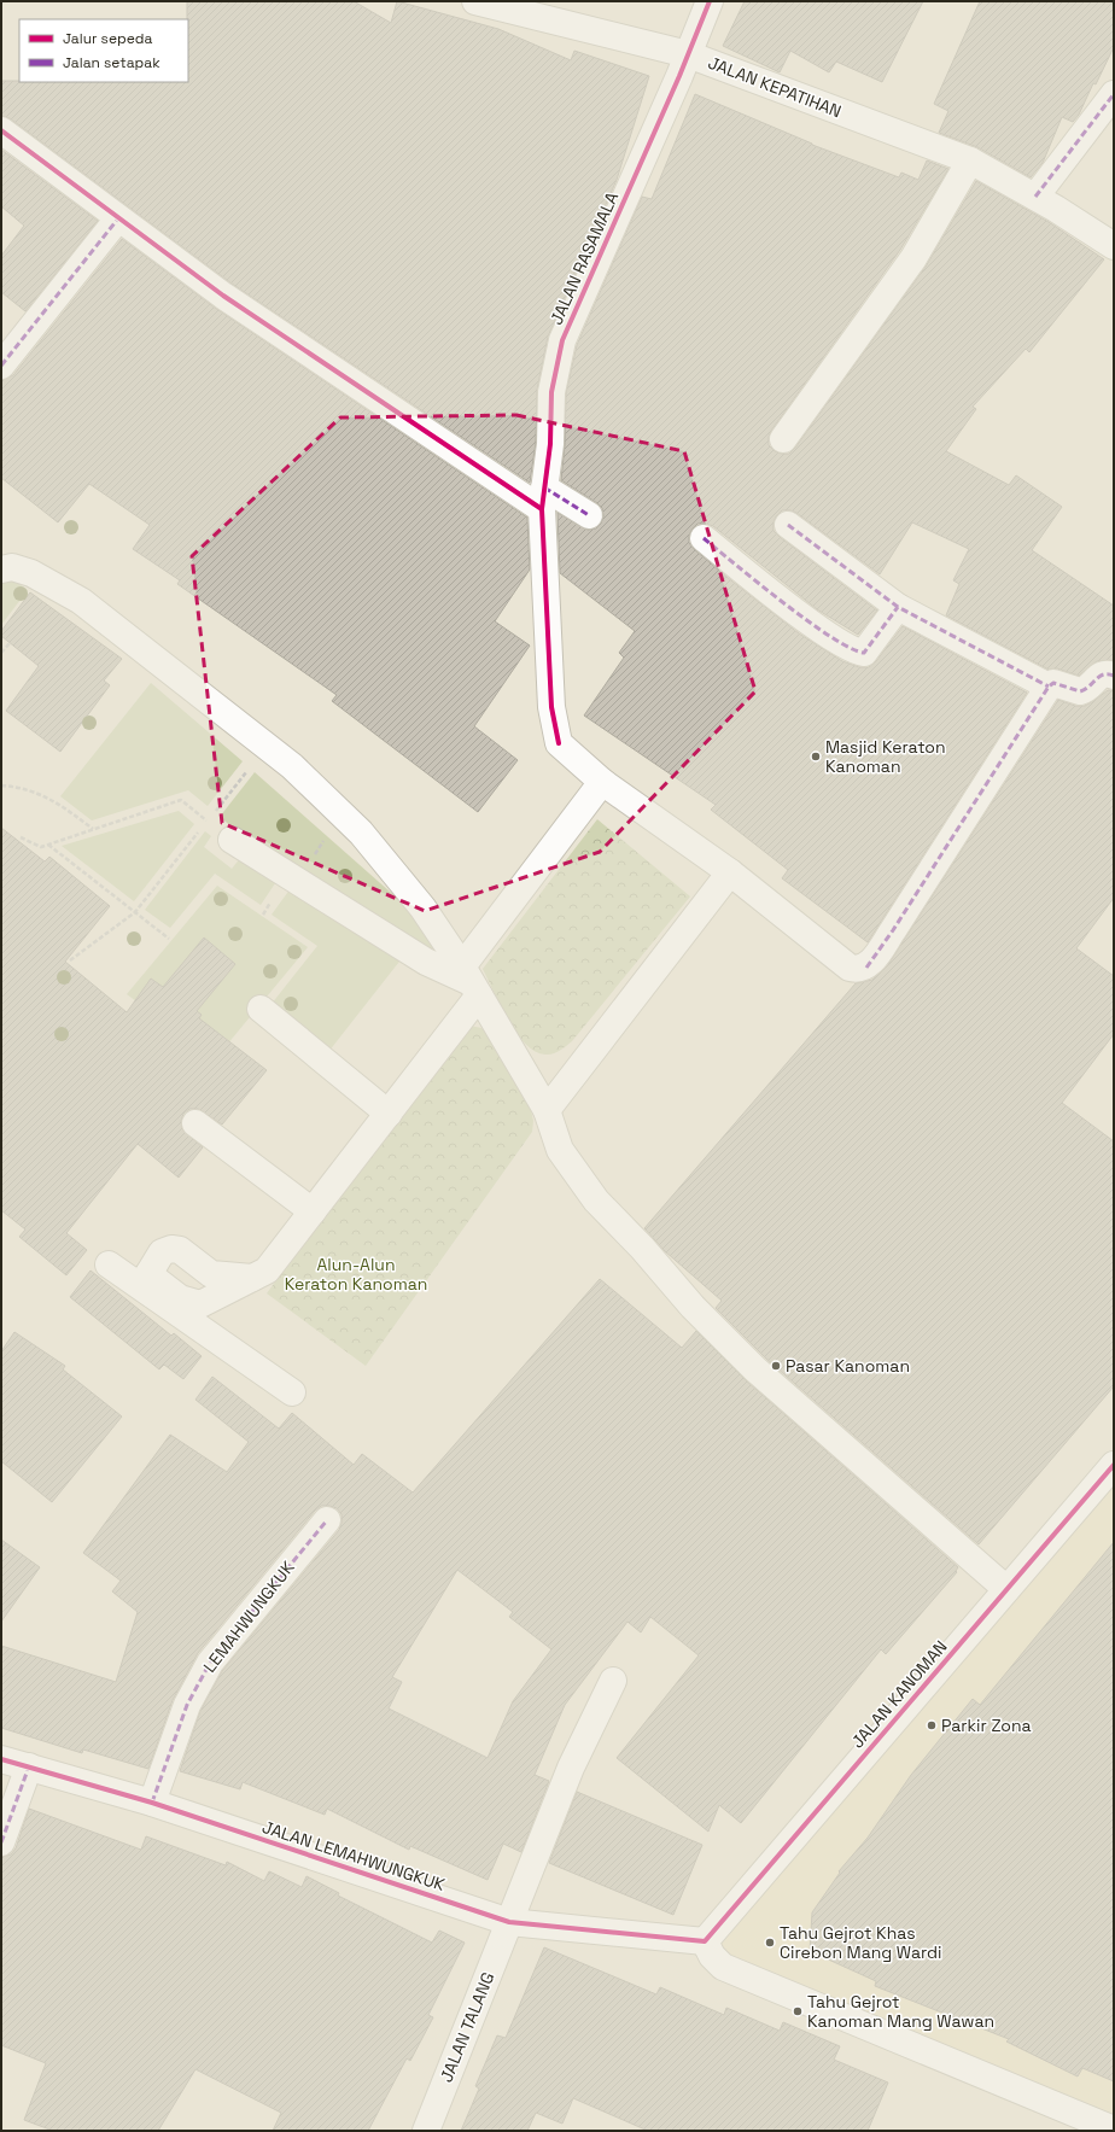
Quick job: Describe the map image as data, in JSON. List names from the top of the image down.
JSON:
{
  "streets": {
    "street": [
      "JALAN KEPATIHAN",
      "JALAN RASAMALA",
      "LEMAHWUNGKUK",
      "JALAN KANOMAN",
      "JALAN LEMAHWUNGKUK",
      "JALAN TALANG"
    ]
  },
  "crossings": [
    ["JALAN KEPATIHAN", "JALAN RASAMALA"],
    ["LEMAHWUNGKUK", "JALAN LEMAHWUNGKUK"],
    ["JALAN KANOMAN", "JALAN LEMAHWUNGKUK"],
    ["JALAN LEMAHWUNGKUK", "JALAN TALANG"]
  ],
  "parks": ["Alun-Alun Keraton Kanoman"],
  "places": [
    "Masjid Keraton Kanoman",
    "Pasar Kanoman",
    "Parkir Zona",
    "Tahu Gejrot Khas Cirebon Mang Wardi",
    "Tahu Gejrot Kanoman Mang Wawan"
  ],
  "legend": ["Jalur sepeda", "Jalan setapak"]
}
